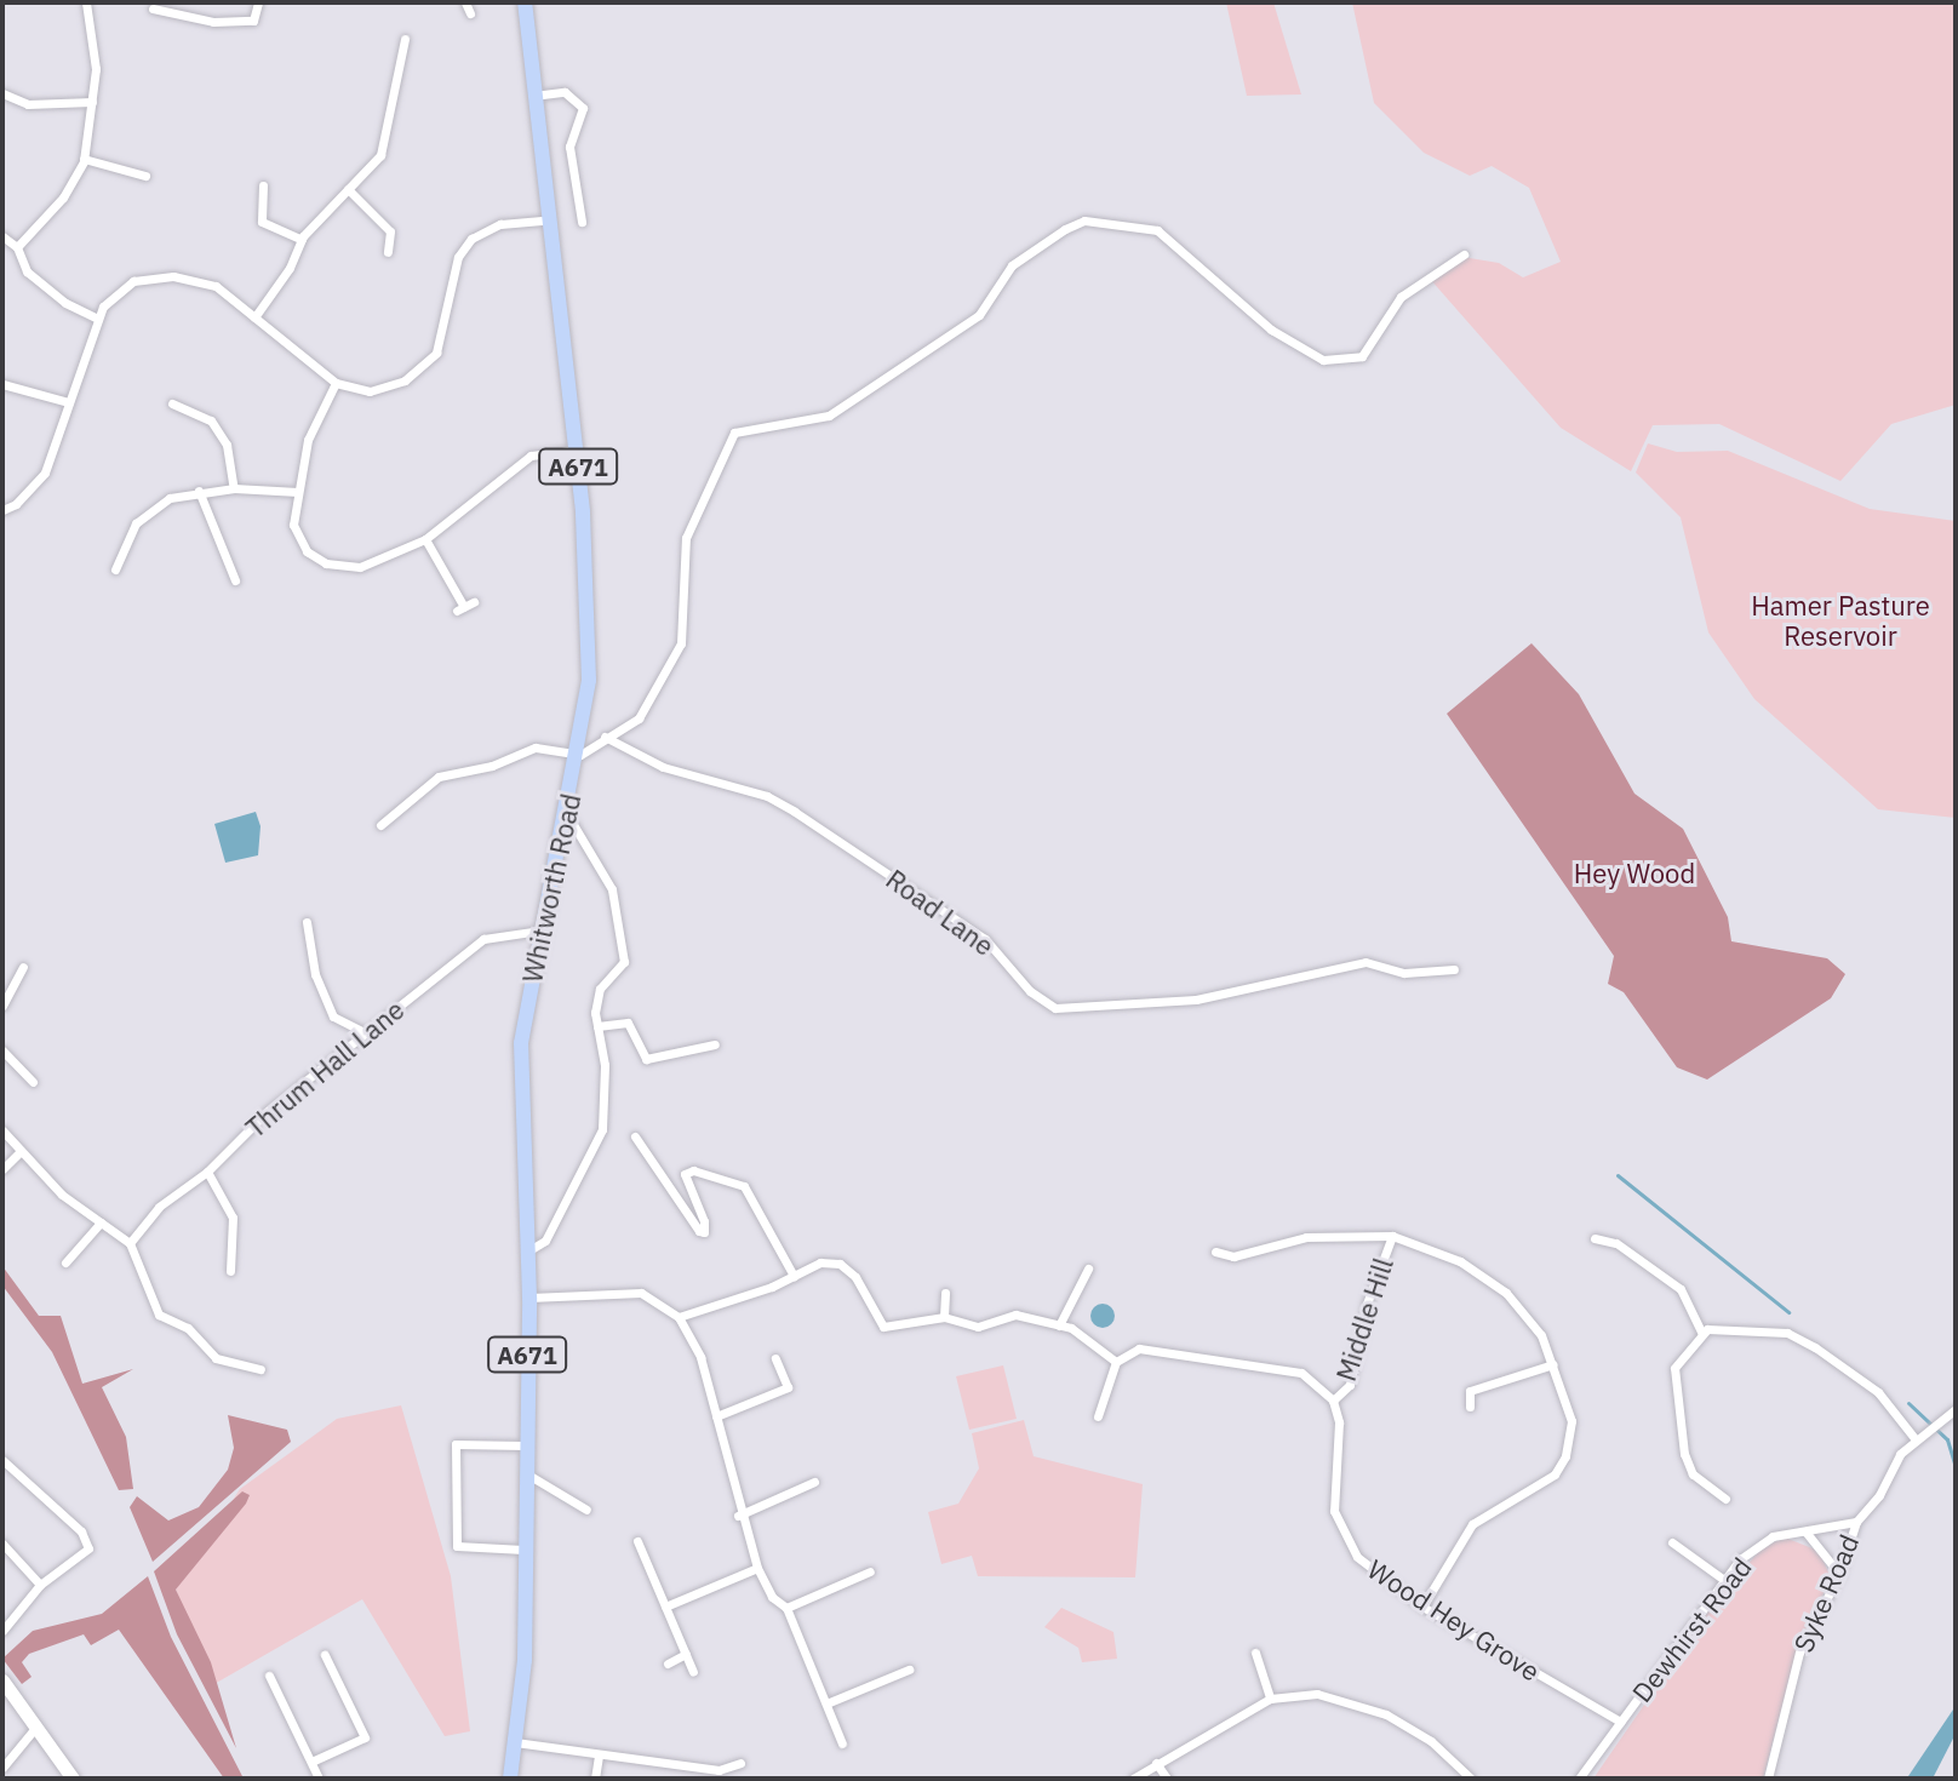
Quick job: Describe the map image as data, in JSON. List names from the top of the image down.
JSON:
{
  "streets": {
    "main road": ["A671", "Whitworth Road"],
    "street": [
      "Road Lane",
      "Thrum Hall Lane",
      "Middle Hill",
      "Syke Road",
      "Wood Hey Grove",
      "Dewhirst Road"
    ]
  },
  "crossings": [
    ["Whitworth Road", "Thrum Hall Lane"],
    ["Middle Hill", "Wood Hey Grove"],
    ["Syke Road", "Dewhirst Road"],
    ["Wood Hey Grove", "Dewhirst Road"]
  ],
  "parks": ["Hamer Pasture Reservoir", "Hey Wood"]
}
